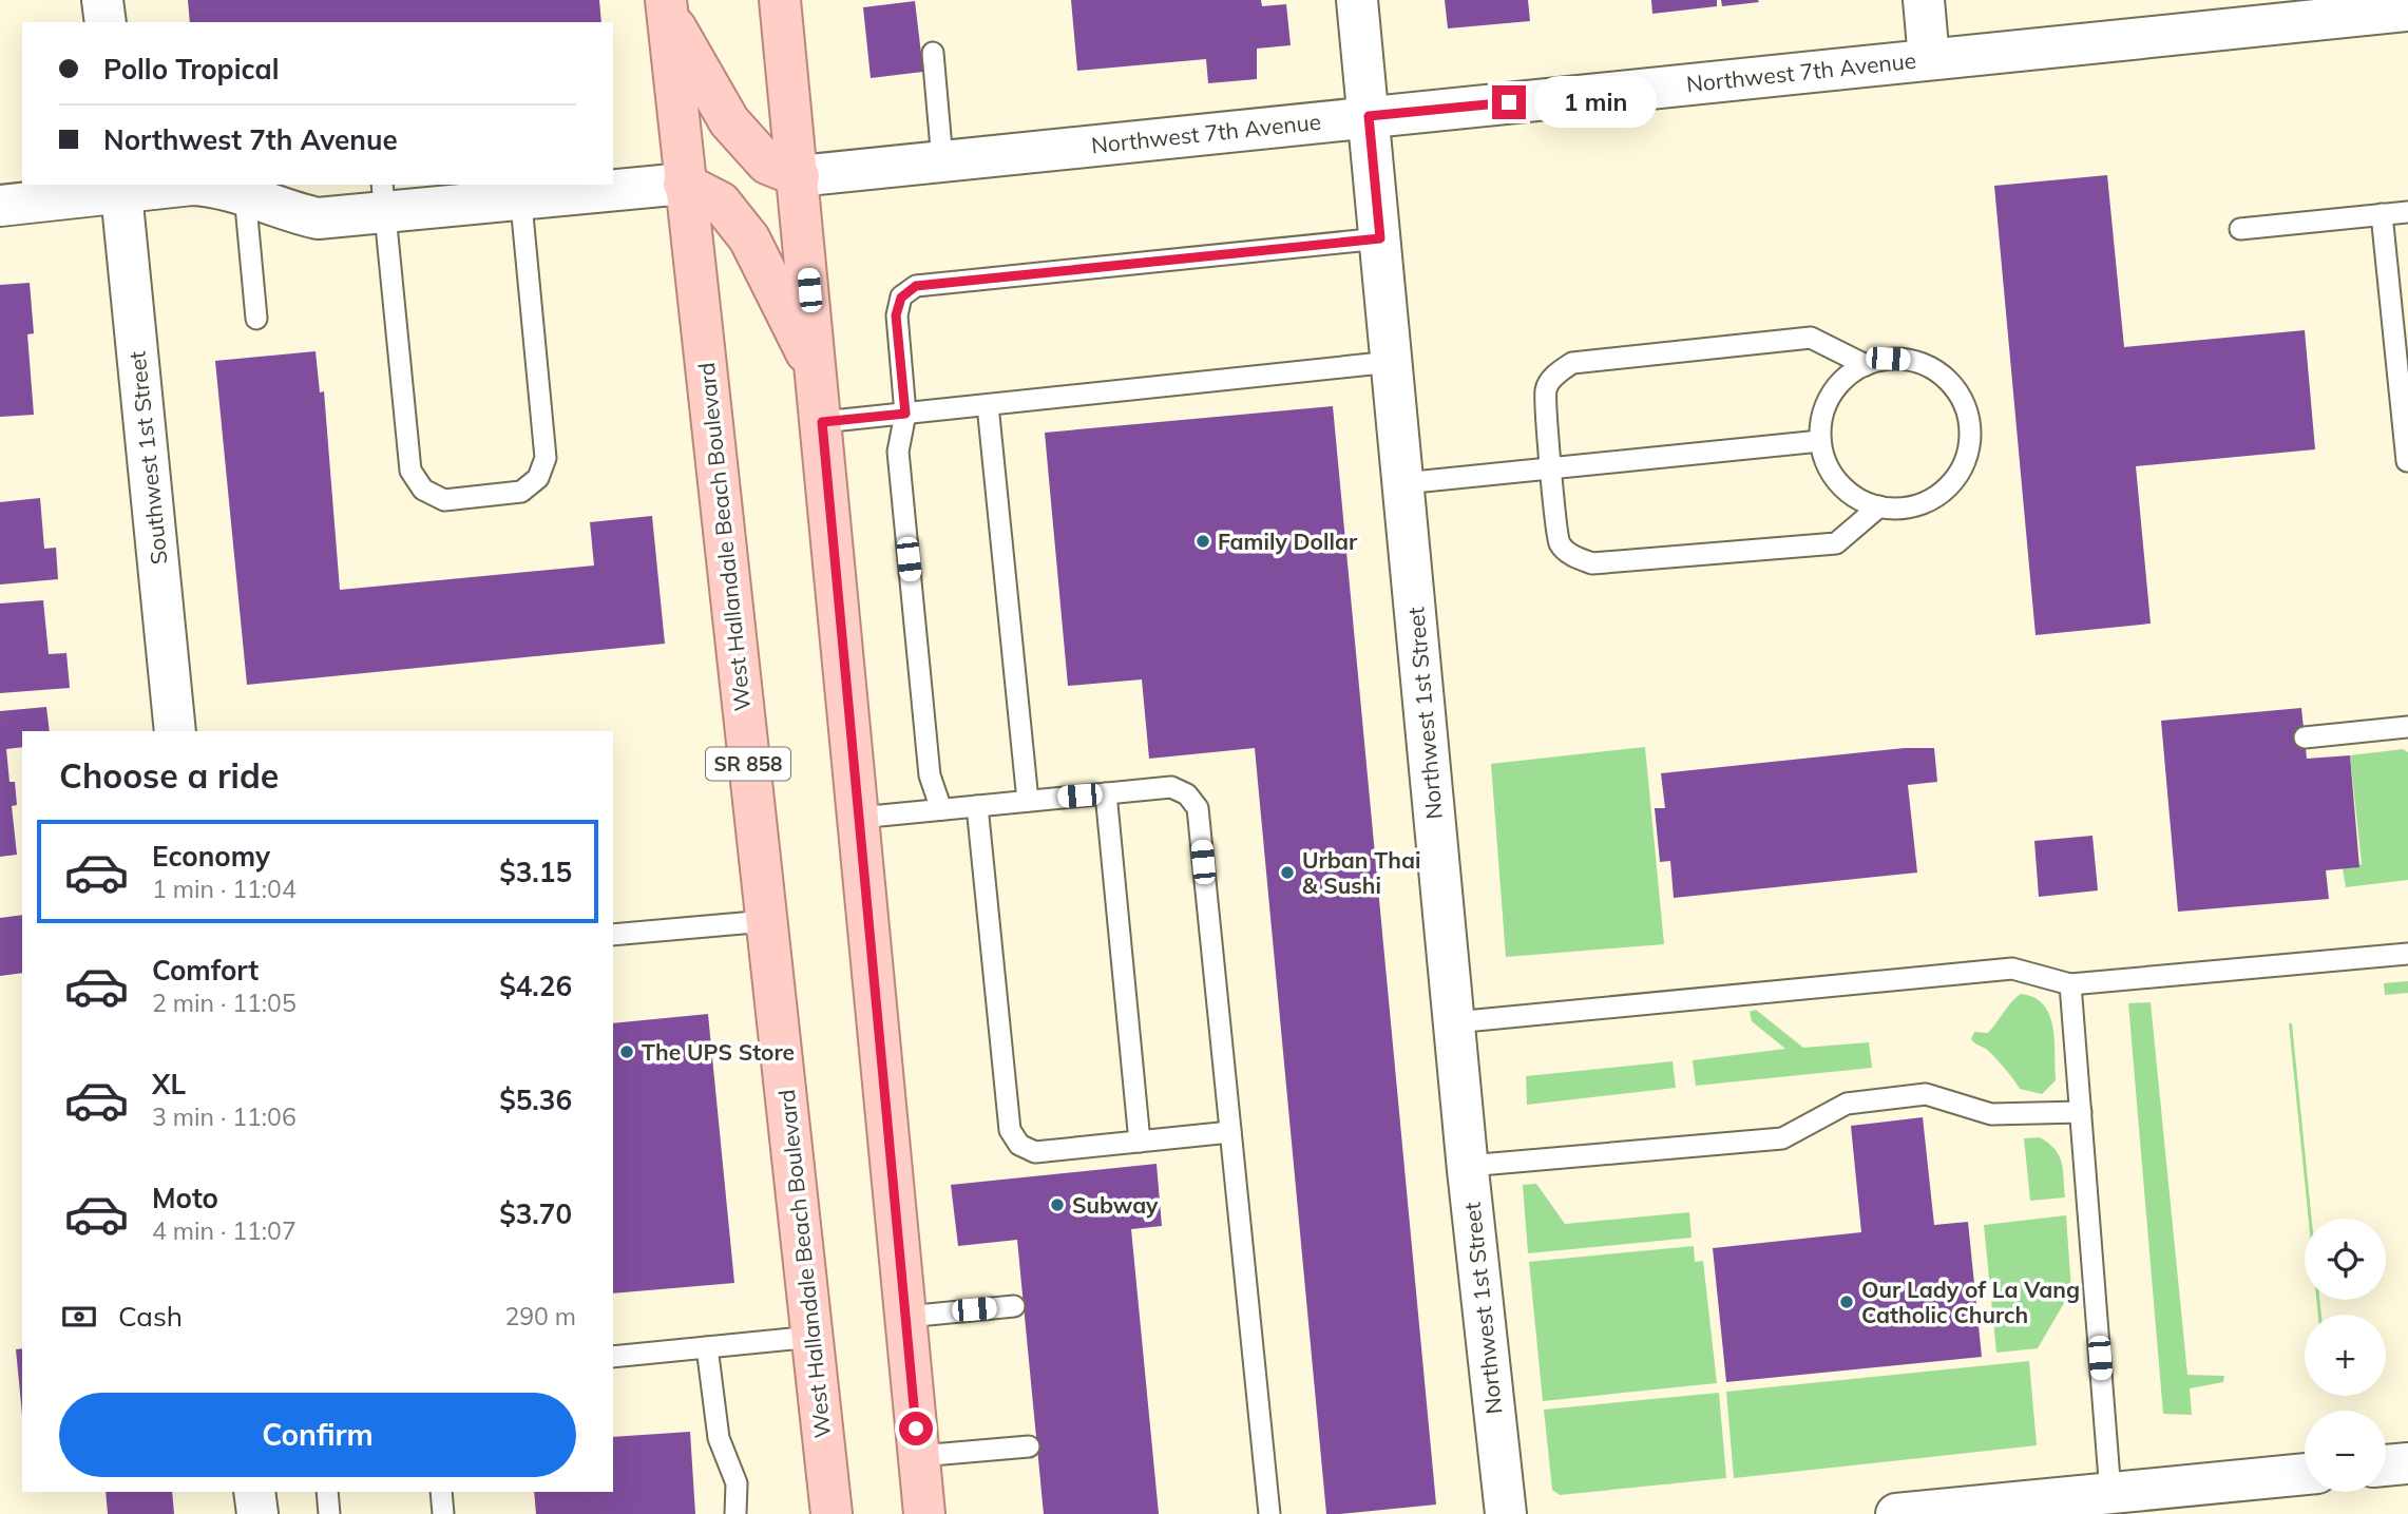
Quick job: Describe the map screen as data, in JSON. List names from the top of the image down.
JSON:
{
  "streets": {
    "main road": ["West Hallandale Beach Boulevard", "SR 858"],
    "street": ["Northwest 7th Avenue", "Southwest 1st Street", "Northwest 1st Street"]
  },
  "crossings": [
    ["Northwest 7th Avenue", "Northwest 1st Street"]
  ],
  "places": [
    "Family Dollar",
    "Urban Thai & Sushi",
    "The UPS Store",
    "Subway",
    "Our Lady of La Vang Catholic Church"
  ],
  "page": {
    "banner": ["Pollo Tropical", "Northwest 7th Avenue"],
    "bubble": "1 min",
    "heading": "Choose a ride",
    "list": [
      {
        "name": "Economy",
        "note": "1 min · 11:04",
        "value": "$3.15"
      },
      {
        "name": "Comfort",
        "note": "2 min · 11:05",
        "value": "$4.26"
      },
      {
        "name": "XL",
        "note": "3 min · 11:06",
        "value": "$5.36"
      },
      {
        "name": "Moto",
        "note": "4 min · 11:07",
        "value": "$3.70"
      }
    ],
    "map_buttons": ["+", "−"],
    "pay": ["Cash", "290 m"],
    "buttons": "Confirm"
  }
}
